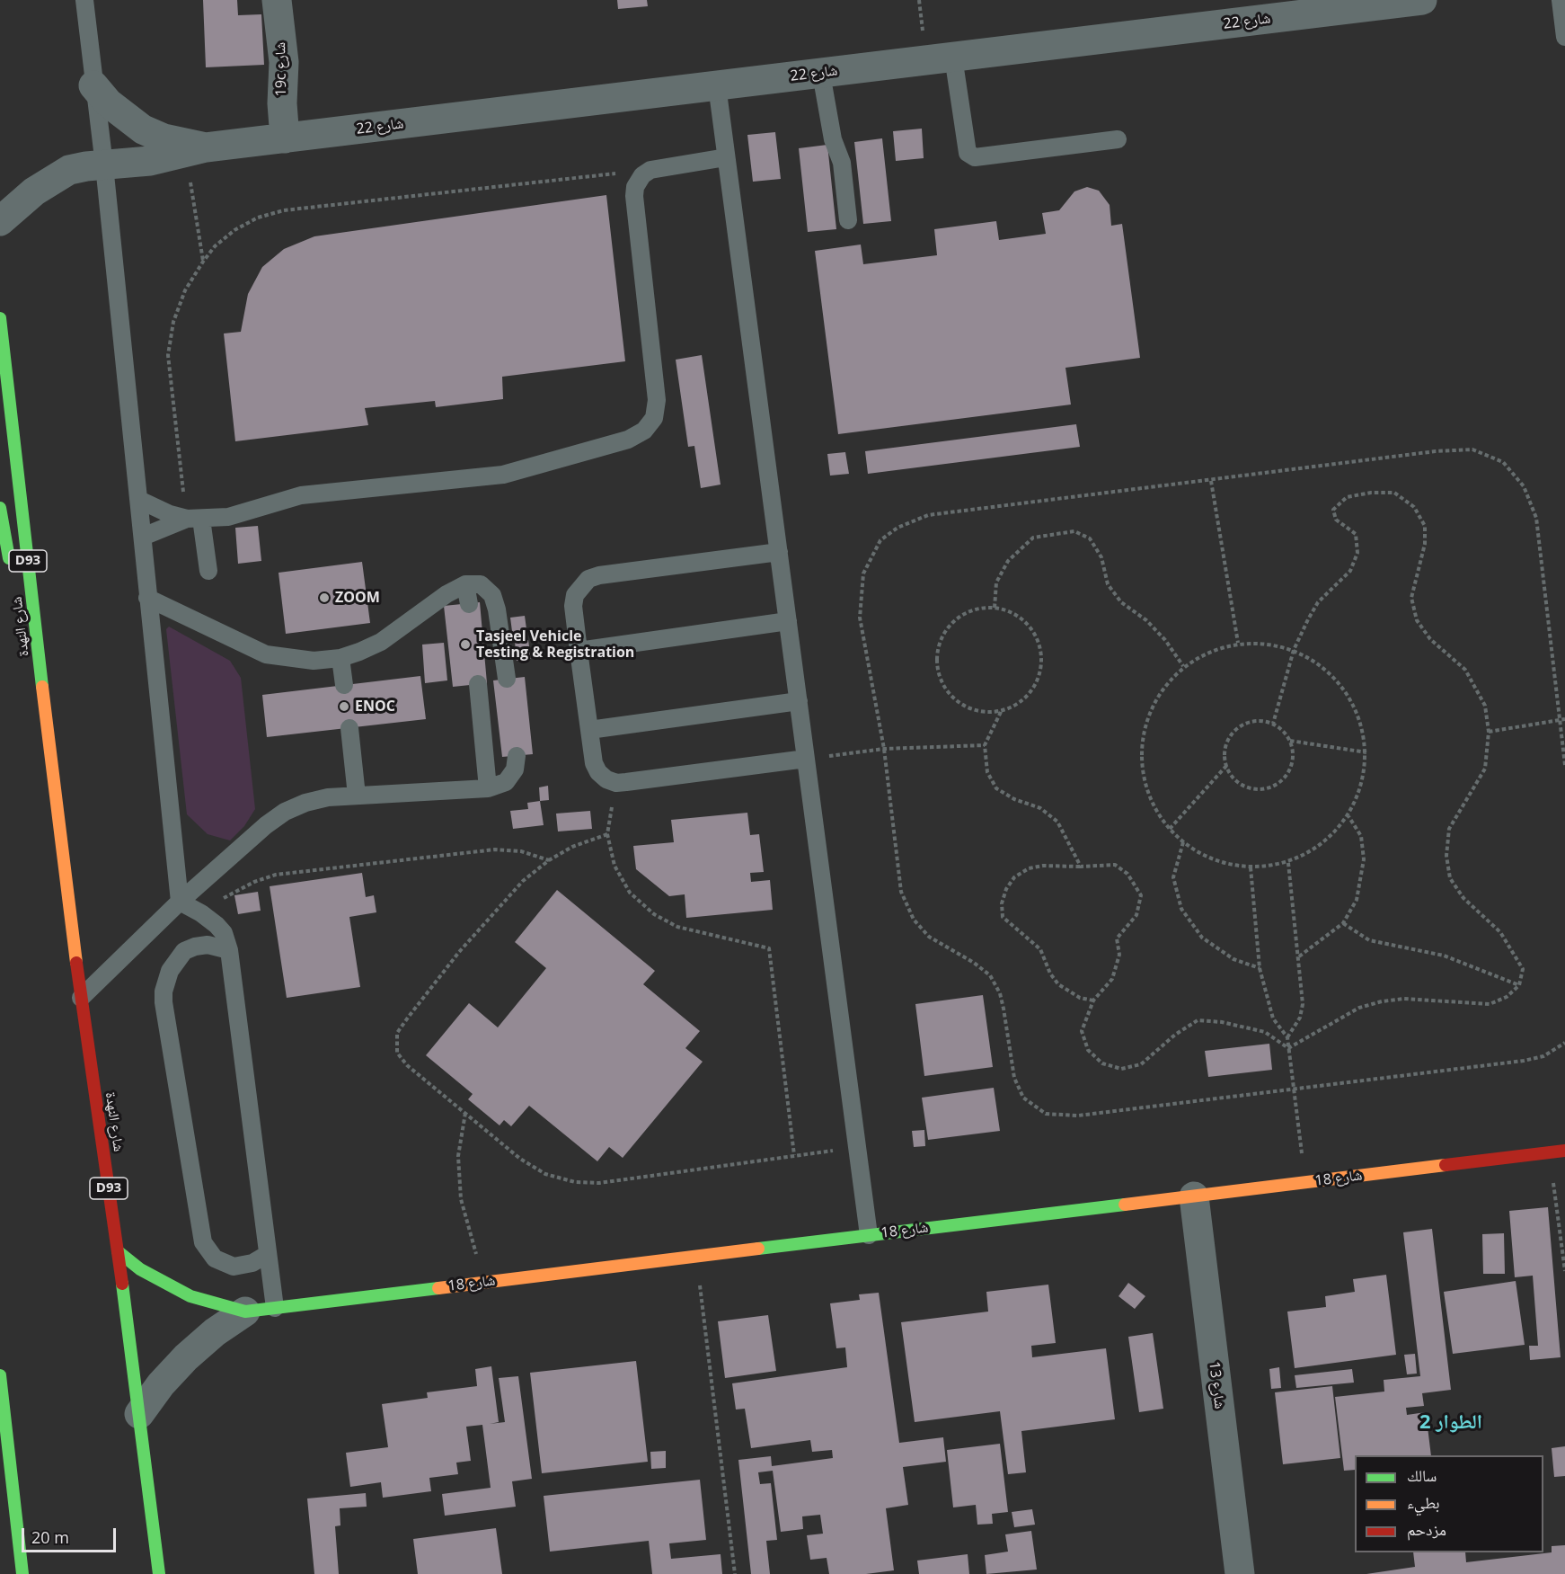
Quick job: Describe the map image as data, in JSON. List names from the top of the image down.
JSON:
{
  "streets": {
    "main road": ["D93", "شارع النهدة", "شارع 18"],
    "street": ["شارع 22", "19c شارع", "شارع 13"]
  },
  "crossings": [
    ["شارع 22", "19c شارع"],
    ["شارع النهدة", "شارع 18"],
    ["شارع 18", "شارع 13"]
  ],
  "districts": ["الطوار 2"],
  "places": ["ZOOM", "Tasjeel Vehicle Testing & Registration", "ENOC"],
  "legend": ["سالك", "بطيء", "مزدحم"],
  "scale_bar": "20 m"
}
